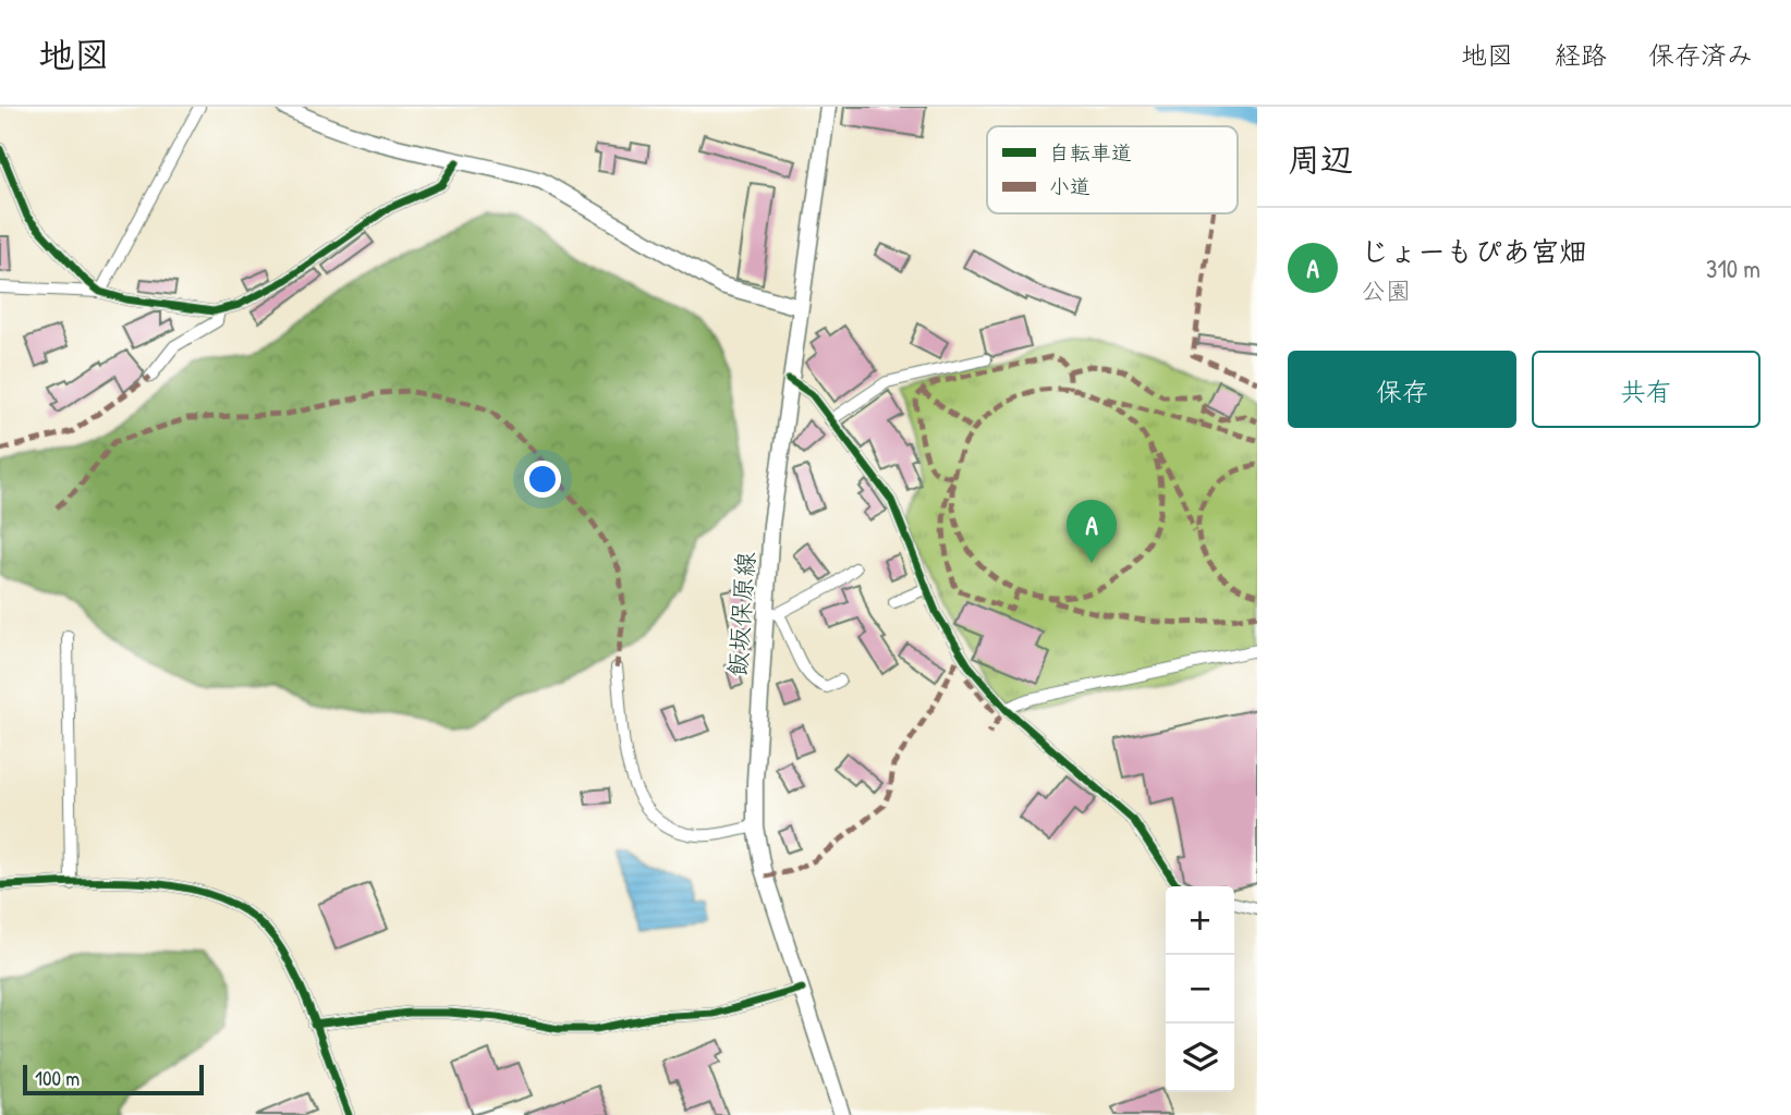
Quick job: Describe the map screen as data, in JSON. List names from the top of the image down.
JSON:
{
  "streets": {
    "main road": ["飯坂保原線"]
  },
  "legend": ["自転車道", "小道"],
  "scale_bar": "100 m",
  "page": {
    "header": "地図",
    "nav": ["地図", "経路", "保存済み"],
    "heading": "周辺",
    "list": [
      {
        "mark": "A",
        "name": "じょーもぴあ宮畑",
        "note": "公園",
        "value": "310 m"
      }
    ],
    "buttons": ["保存", "共有"],
    "pins": "A",
    "map_buttons": ["+", "−"],
    "scale": "100 m"
  }
}
